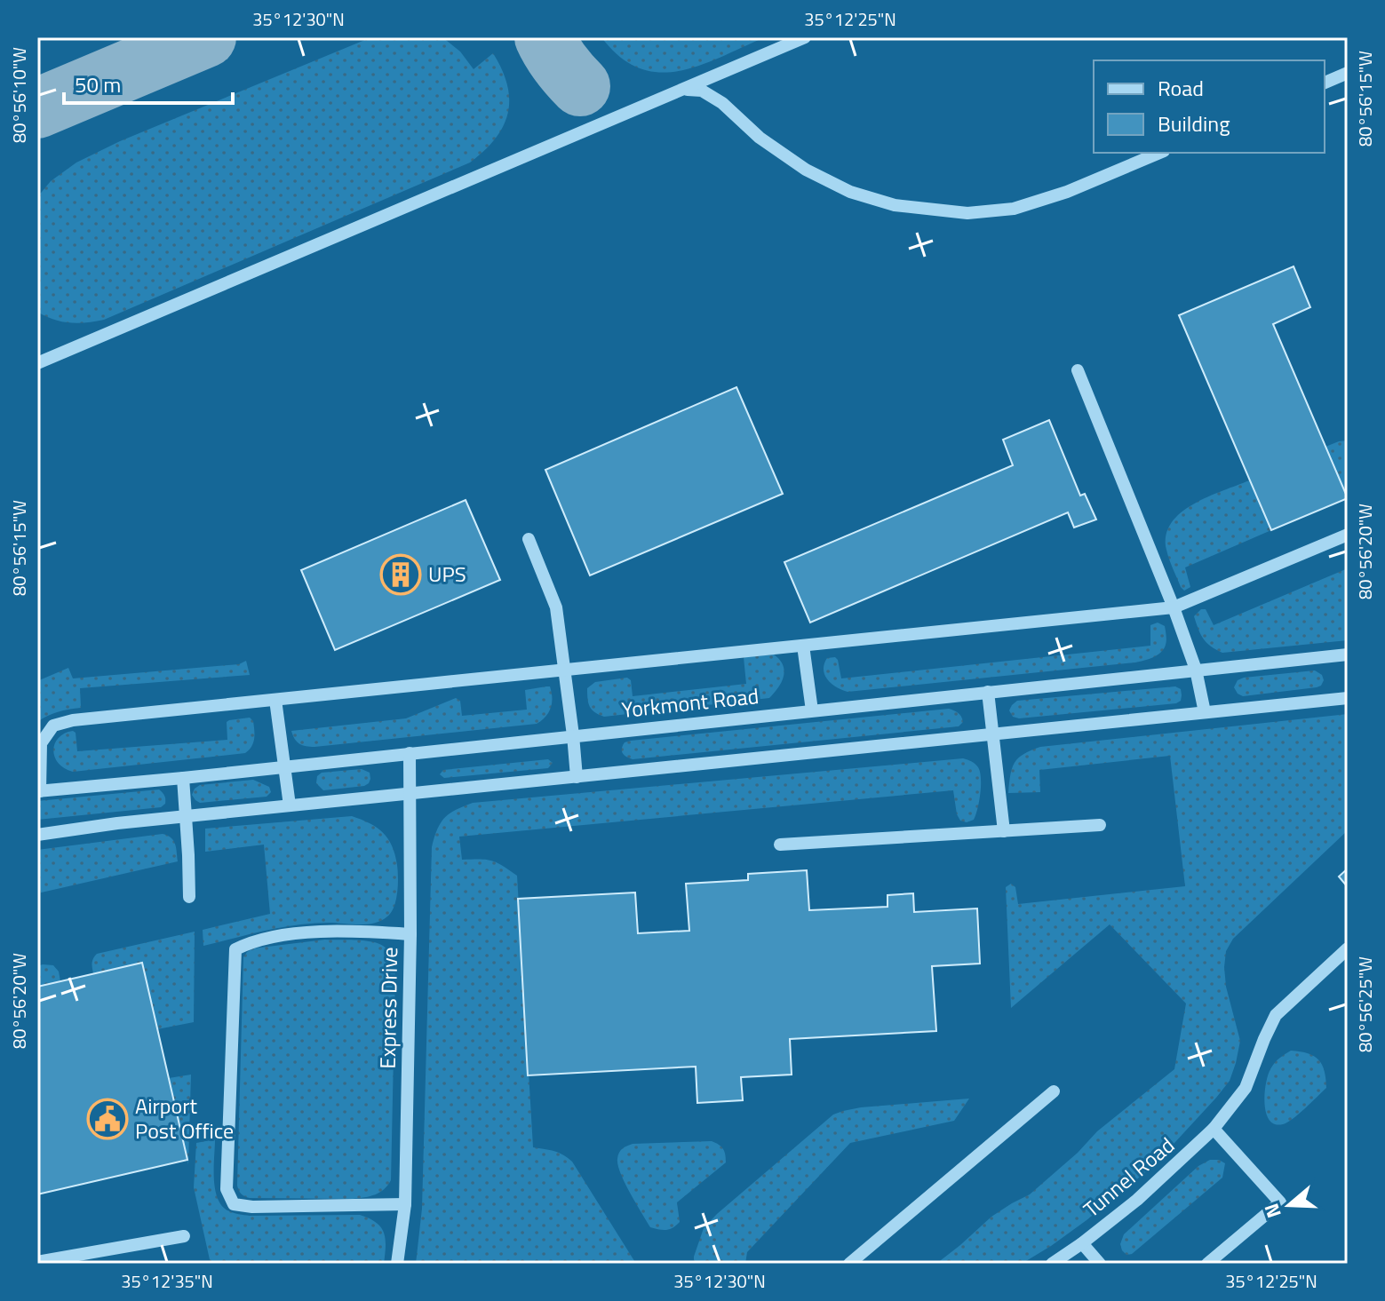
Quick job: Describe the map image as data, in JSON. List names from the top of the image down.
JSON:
{
  "streets": {
    "street": ["Yorkmont Road", "Express Drive", "Tunnel Road"]
  },
  "crossings": [
    ["Yorkmont Road", "Express Drive"]
  ],
  "places": {
    "building": ["UPS"],
    "public building": ["Airport Post Office"]
  },
  "legend": ["Road", "Building"],
  "scale_bar": "50 m",
  "north": "left",
  "coordinates": [
    "35°12'30\"N",
    "35°12'25\"N",
    "80°56'10\"W",
    "80°56'15\"W",
    "80°56'20\"W",
    "80°56'25\"W",
    "35°12'35\"N"
  ]
}
